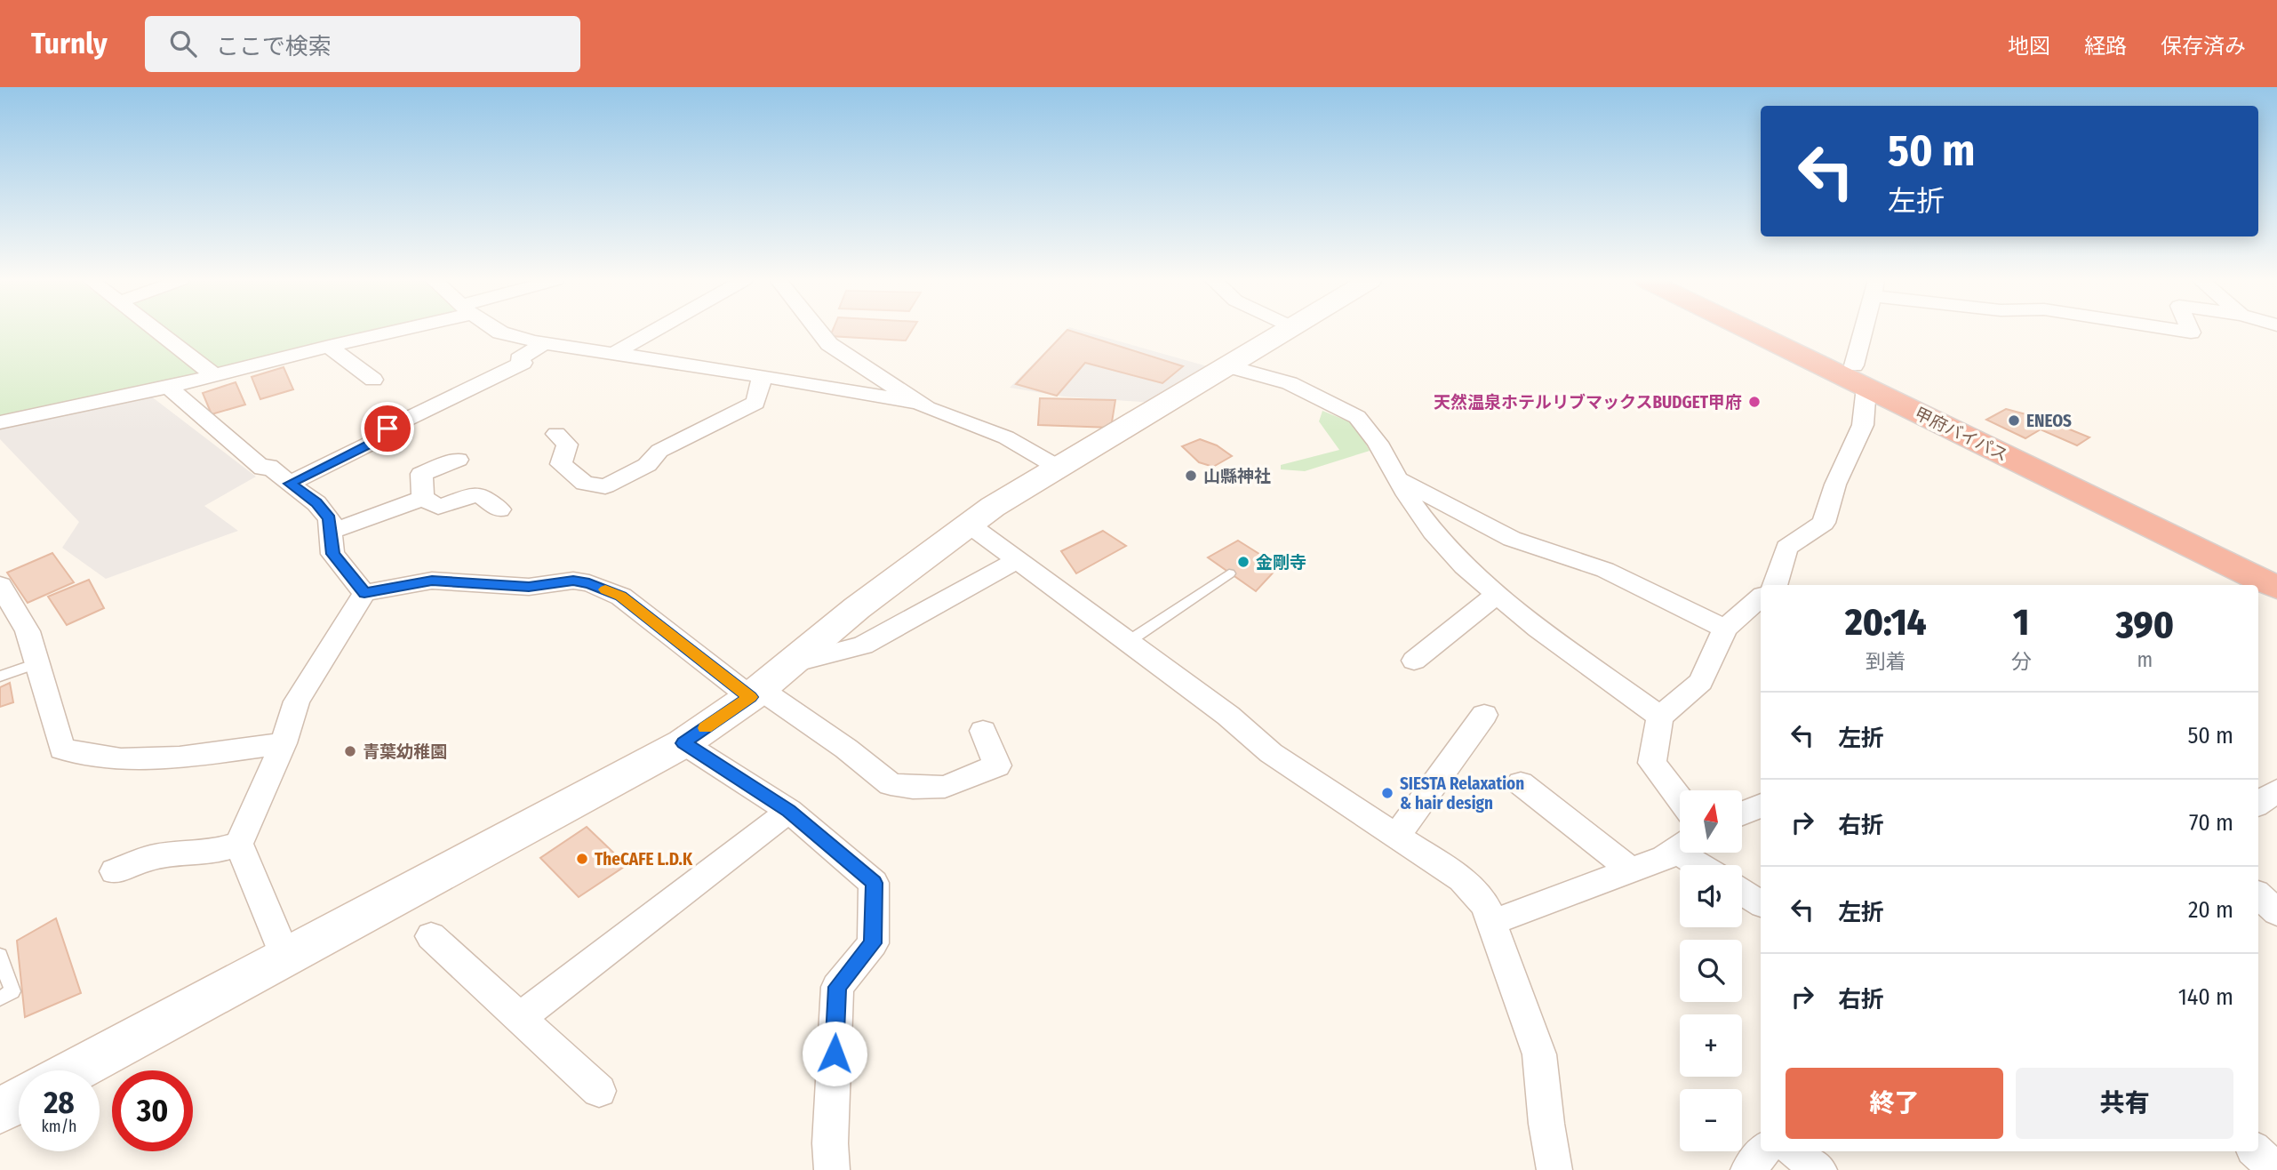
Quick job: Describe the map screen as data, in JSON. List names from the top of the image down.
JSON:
{
  "streets": {
    "highway": ["甲府バイパス"]
  },
  "places": [
    "天然温泉ホテルリブマックスBUDGET甲府",
    "ENEOS",
    "山縣神社",
    "金剛寺",
    "青葉幼稚園",
    "SIESTA Relaxation & hair design",
    "TheCAFE L.D.K"
  ],
  "north": "top",
  "page": {
    "header": "Turnly",
    "search": "ここで検索",
    "nav": ["地図", "経路", "保存済み"],
    "turn": ["50 m", "左折"],
    "eta": [
      "20:14",
      "到着",
      "1",
      "分",
      "390",
      "m"
    ],
    "list": [
      {
        "name": "左折",
        "value": "50 m"
      },
      {
        "name": "右折",
        "value": "70 m"
      },
      {
        "name": "左折",
        "value": "20 m"
      },
      {
        "name": "右折",
        "value": "140 m"
      }
    ],
    "map_buttons": ["+", "−"],
    "buttons": ["終了", "共有"],
    "speed": "28 km/h",
    "limit": "30"
  }
}
